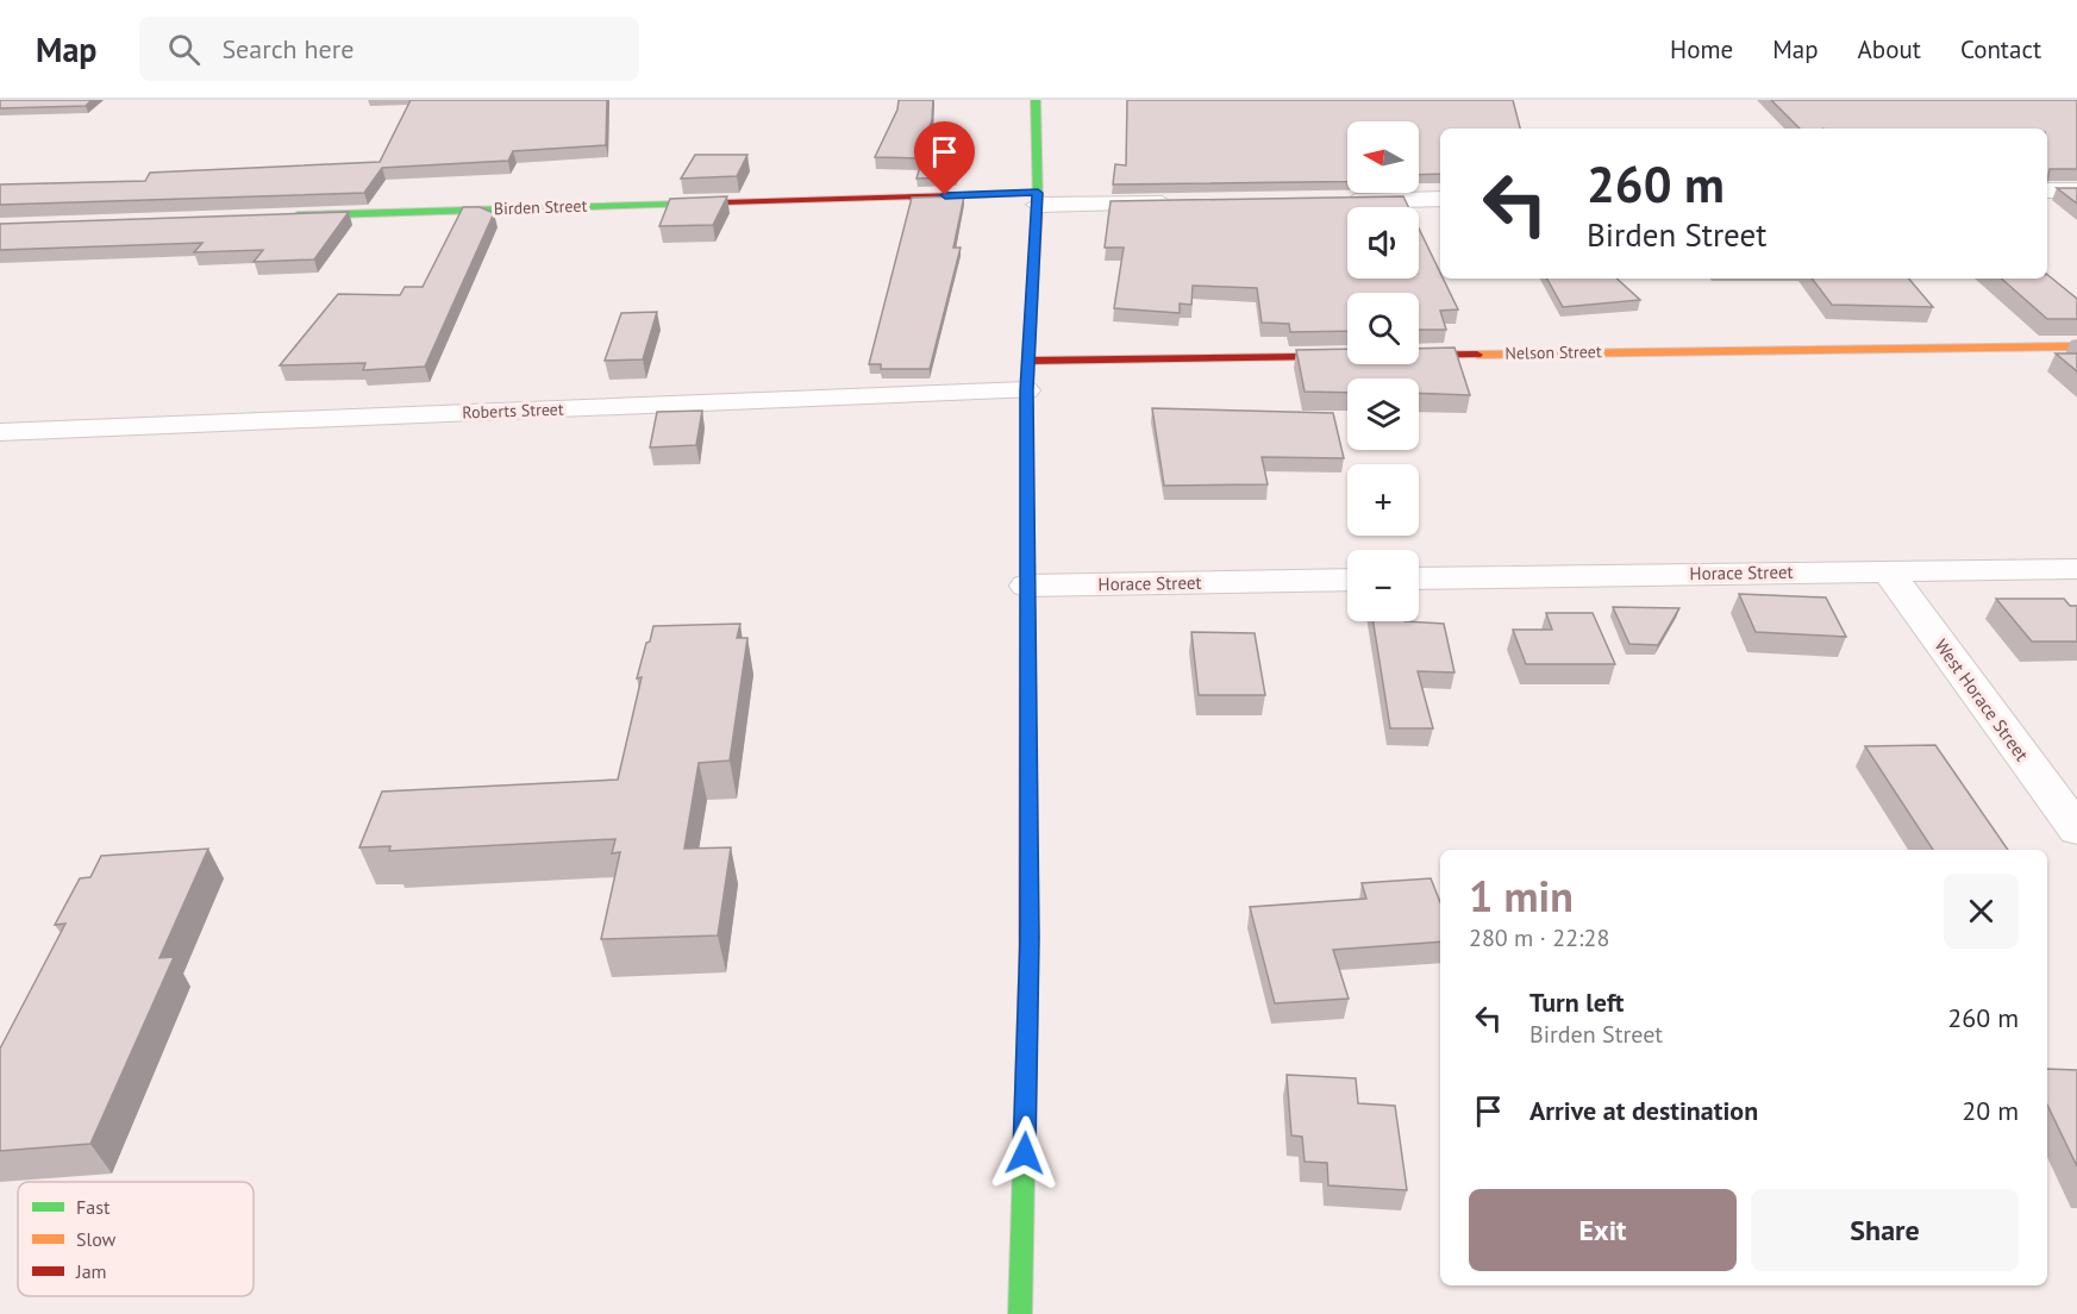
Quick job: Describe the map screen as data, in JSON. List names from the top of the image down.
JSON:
{
  "streets": {
    "street": [
      "Birden Street",
      "Nelson Street",
      "Roberts Street",
      "Horace Street",
      "West Horace Street"
    ]
  },
  "crossings": [
    ["Horace Street", "West Horace Street"]
  ],
  "legend": ["Fast", "Slow", "Jam"],
  "north": "left",
  "page": {
    "header": "Map",
    "search": "Search here",
    "nav": [
      "Home",
      "Map",
      "About",
      "Contact"
    ],
    "map_buttons": ["+", "−"],
    "turn": ["260 m", "Birden Street"],
    "heading": ["1 min", "280 m · 22:28"],
    "list": [
      {
        "name": "Turn left",
        "note": "Birden Street",
        "value": "260 m"
      },
      {
        "name": "Arrive at destination",
        "value": "20 m"
      }
    ],
    "buttons": ["Exit", "Share"]
  }
}
